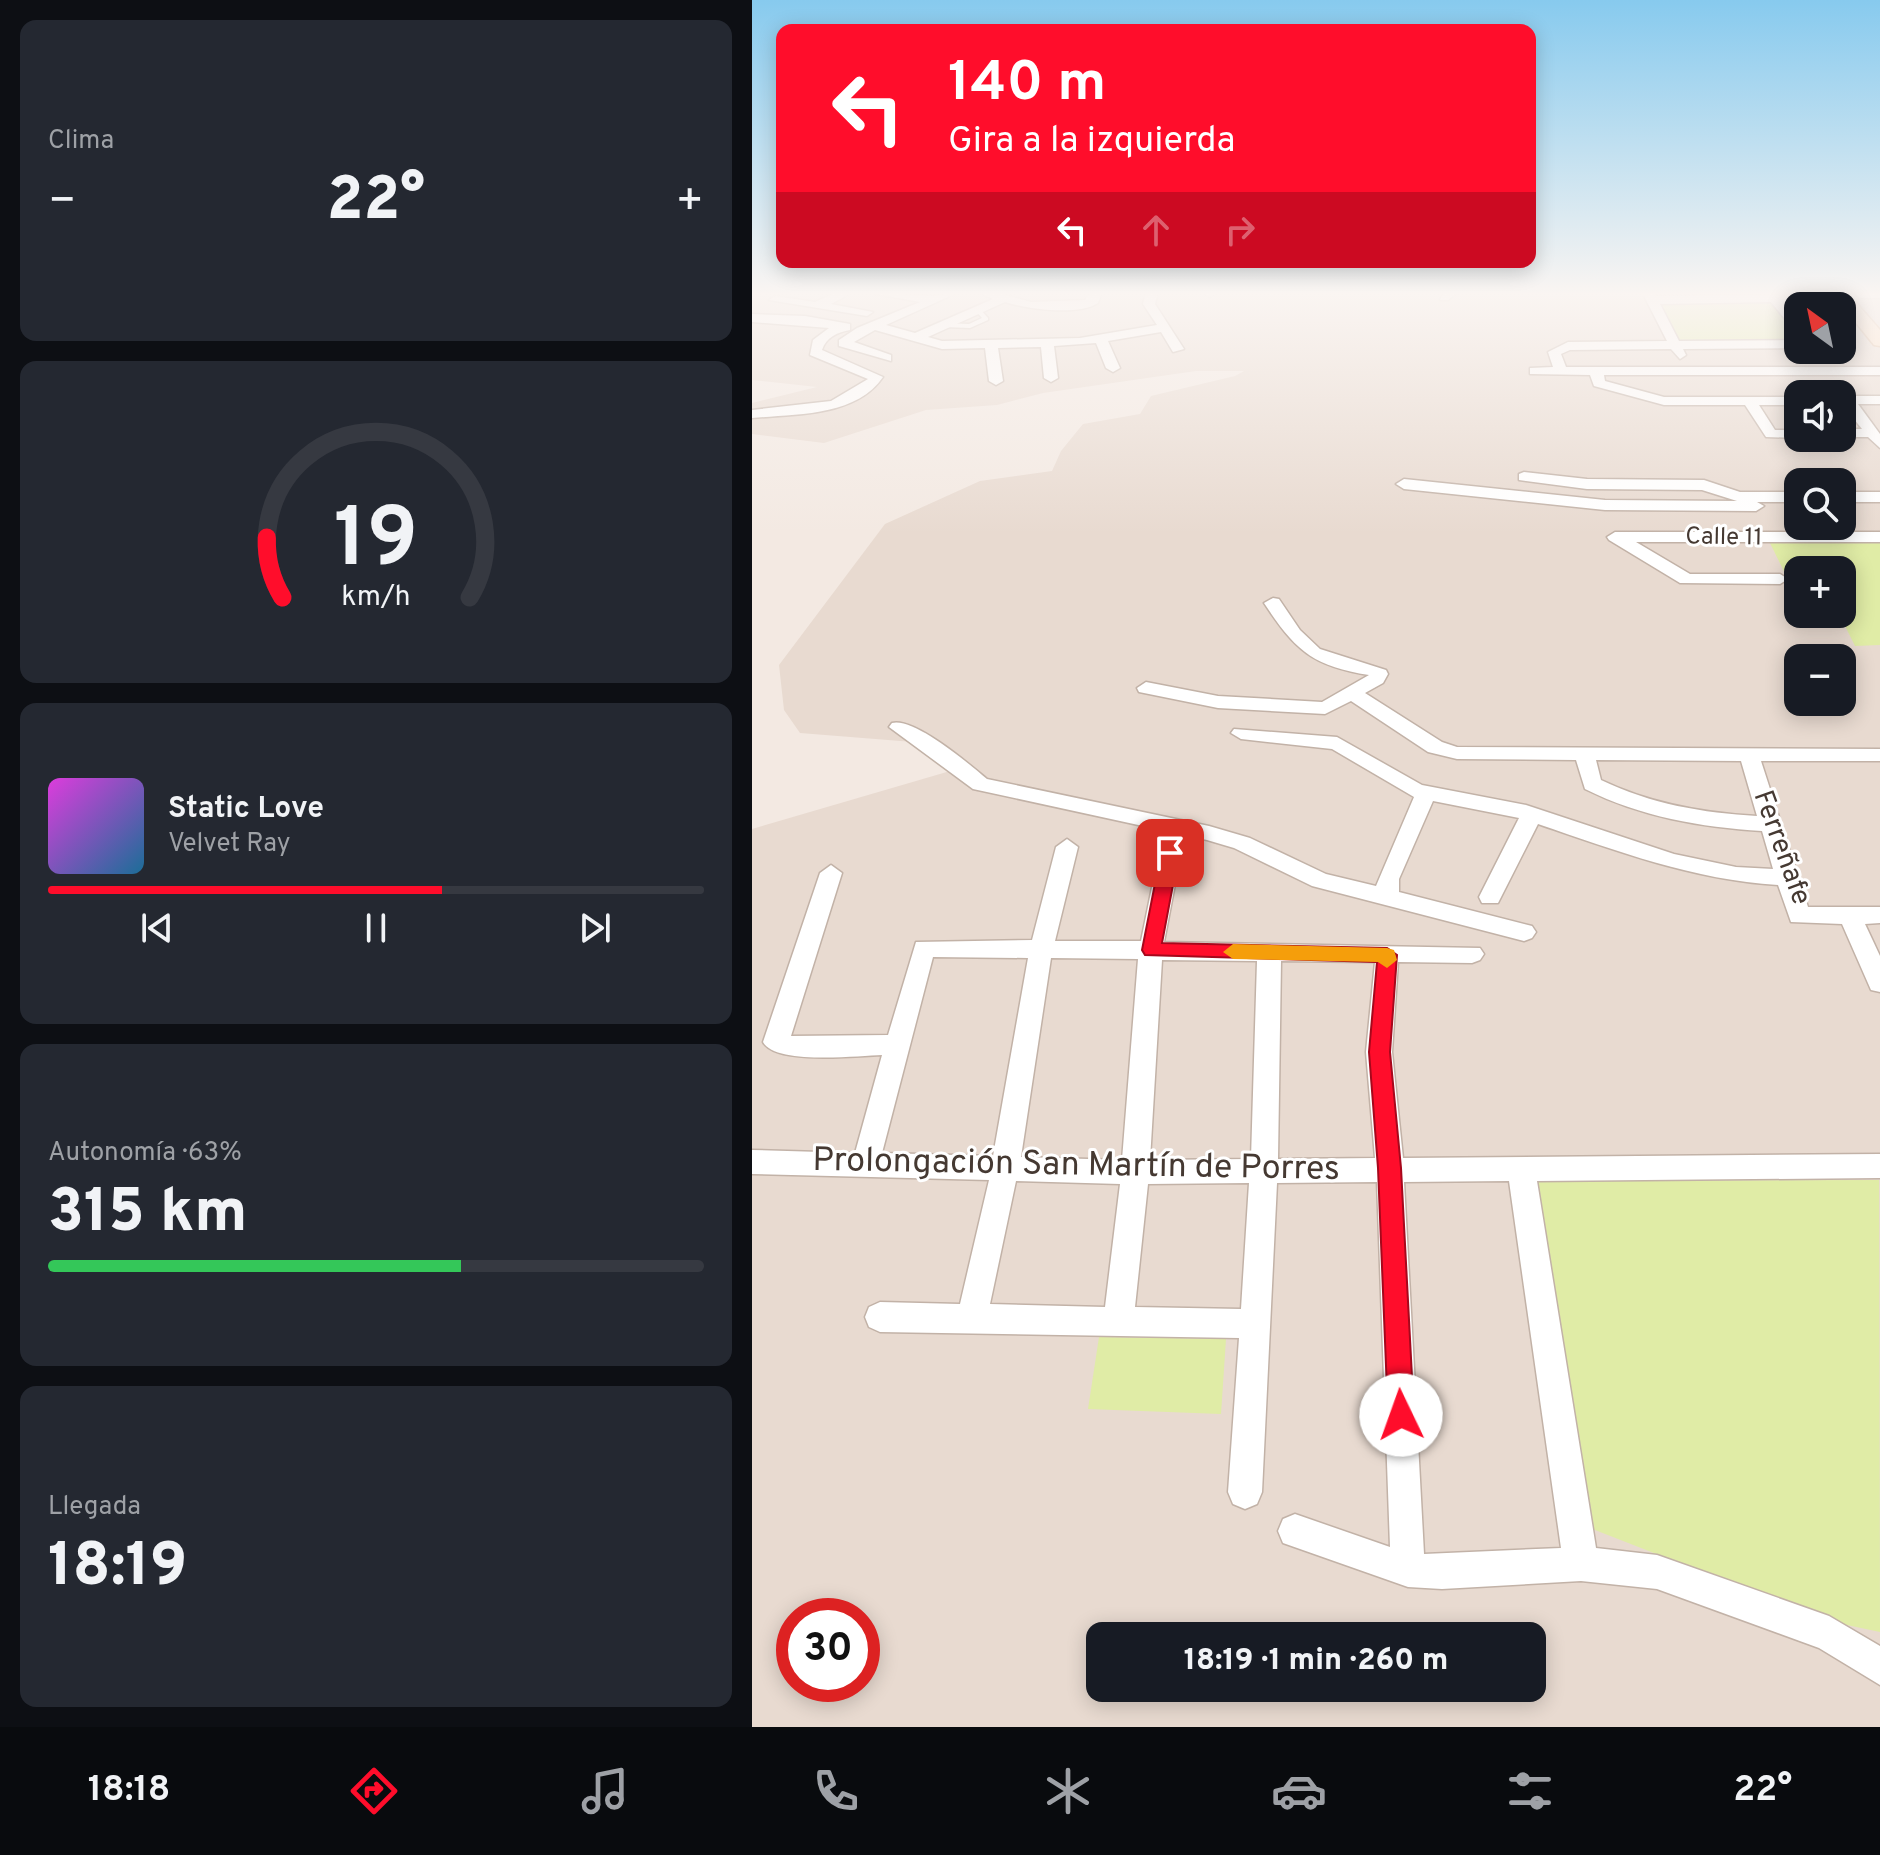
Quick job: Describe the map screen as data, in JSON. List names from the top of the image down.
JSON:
{
  "streets": {
    "street": ["Calle 11", "Ferreñafe", "Prolongación San Martín de Porres"]
  },
  "north": "top left",
  "page": {
    "tile": [
      "Clima",
      ["Autonomía · 63%", "315 km"],
      ["Llegada", "18:19"]
    ],
    "turn": ["140 m", "Gira a la izquierda"],
    "heat": ["−", "22°", "+"],
    "map_buttons": ["+", "−"],
    "song": ["Static Love", "Velvet Ray"],
    "limit": "30",
    "trip": "18:19 · 1 min · 260 m",
    "tabs": ["18:18", "22°"],
    "gauge": ["19", "km/h"]
  }
}
